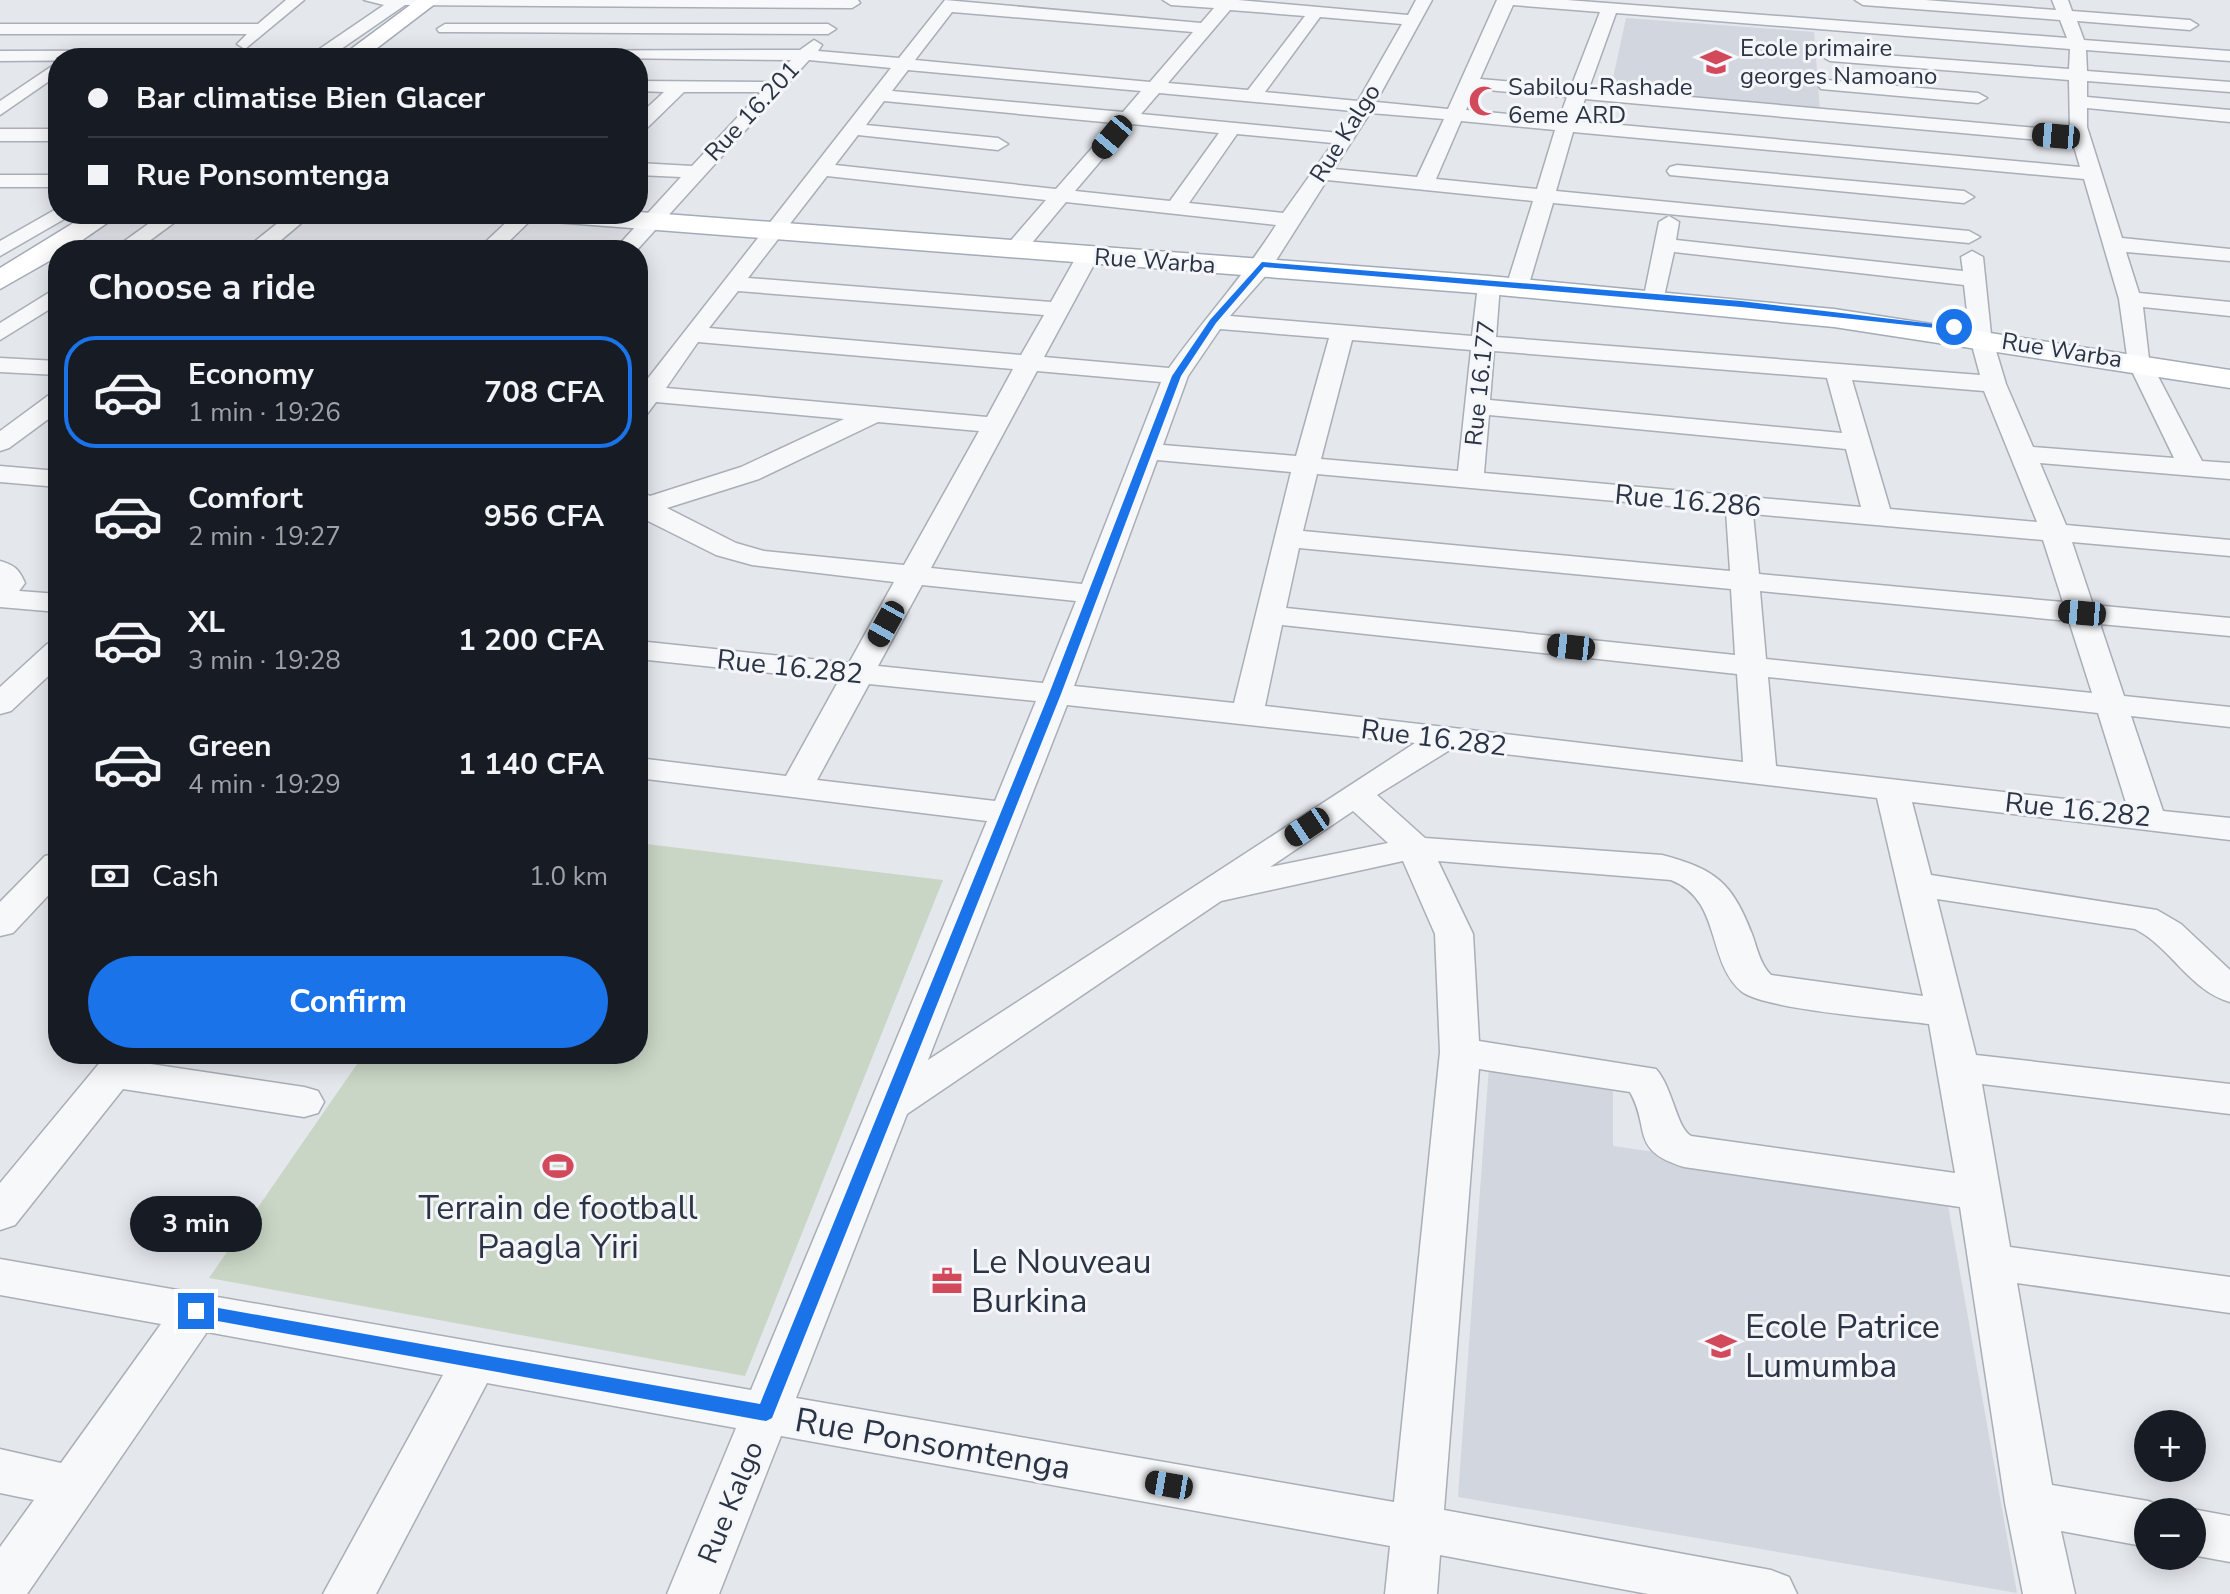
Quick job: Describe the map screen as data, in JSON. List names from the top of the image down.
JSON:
{
  "streets": {
    "main road": ["Rue Warba"],
    "street": [
      "Rue 16.201",
      "Rue Kalgo",
      "Rue 16.177",
      "Rue 16.286",
      "Rue 16.282",
      "Rue Ponsomtenga"
    ]
  },
  "crossings": [
    ["Rue Kalgo", "Rue Warba"],
    ["Rue Kalgo", "Rue 16.286"],
    ["Rue Kalgo", "Rue 16.282"],
    ["Rue Kalgo", "Rue Ponsomtenga"],
    ["Rue Warba", "Rue 16.177"],
    ["Rue 16.177", "Rue 16.286"]
  ],
  "places": {
    "school or university": ["Ecole primaire georges Namoano", "Ecole Patrice Lumumba"],
    "mosque": ["Sabilou-Rashade 6eme ARD"],
    "sports": ["Terrain de football Paagla Yiri"],
    "office": ["Le Nouveau Burkina"]
  },
  "page": {
    "banner": ["Bar climatise Bien Glacer", "Rue Ponsomtenga"],
    "heading": "Choose a ride",
    "list": [
      {
        "name": "Economy",
        "note": "1 min · 19:26",
        "value": "708 CFA"
      },
      {
        "name": "Comfort",
        "note": "2 min · 19:27",
        "value": "956 CFA"
      },
      {
        "name": "XL",
        "note": "3 min · 19:28",
        "value": "1 200 CFA"
      },
      {
        "name": "Green",
        "note": "4 min · 19:29",
        "value": "1 140 CFA"
      }
    ],
    "pay": ["Cash", "1.0 km"],
    "buttons": "Confirm",
    "bubble": "3 min",
    "map_buttons": ["+", "−"]
  }
}
